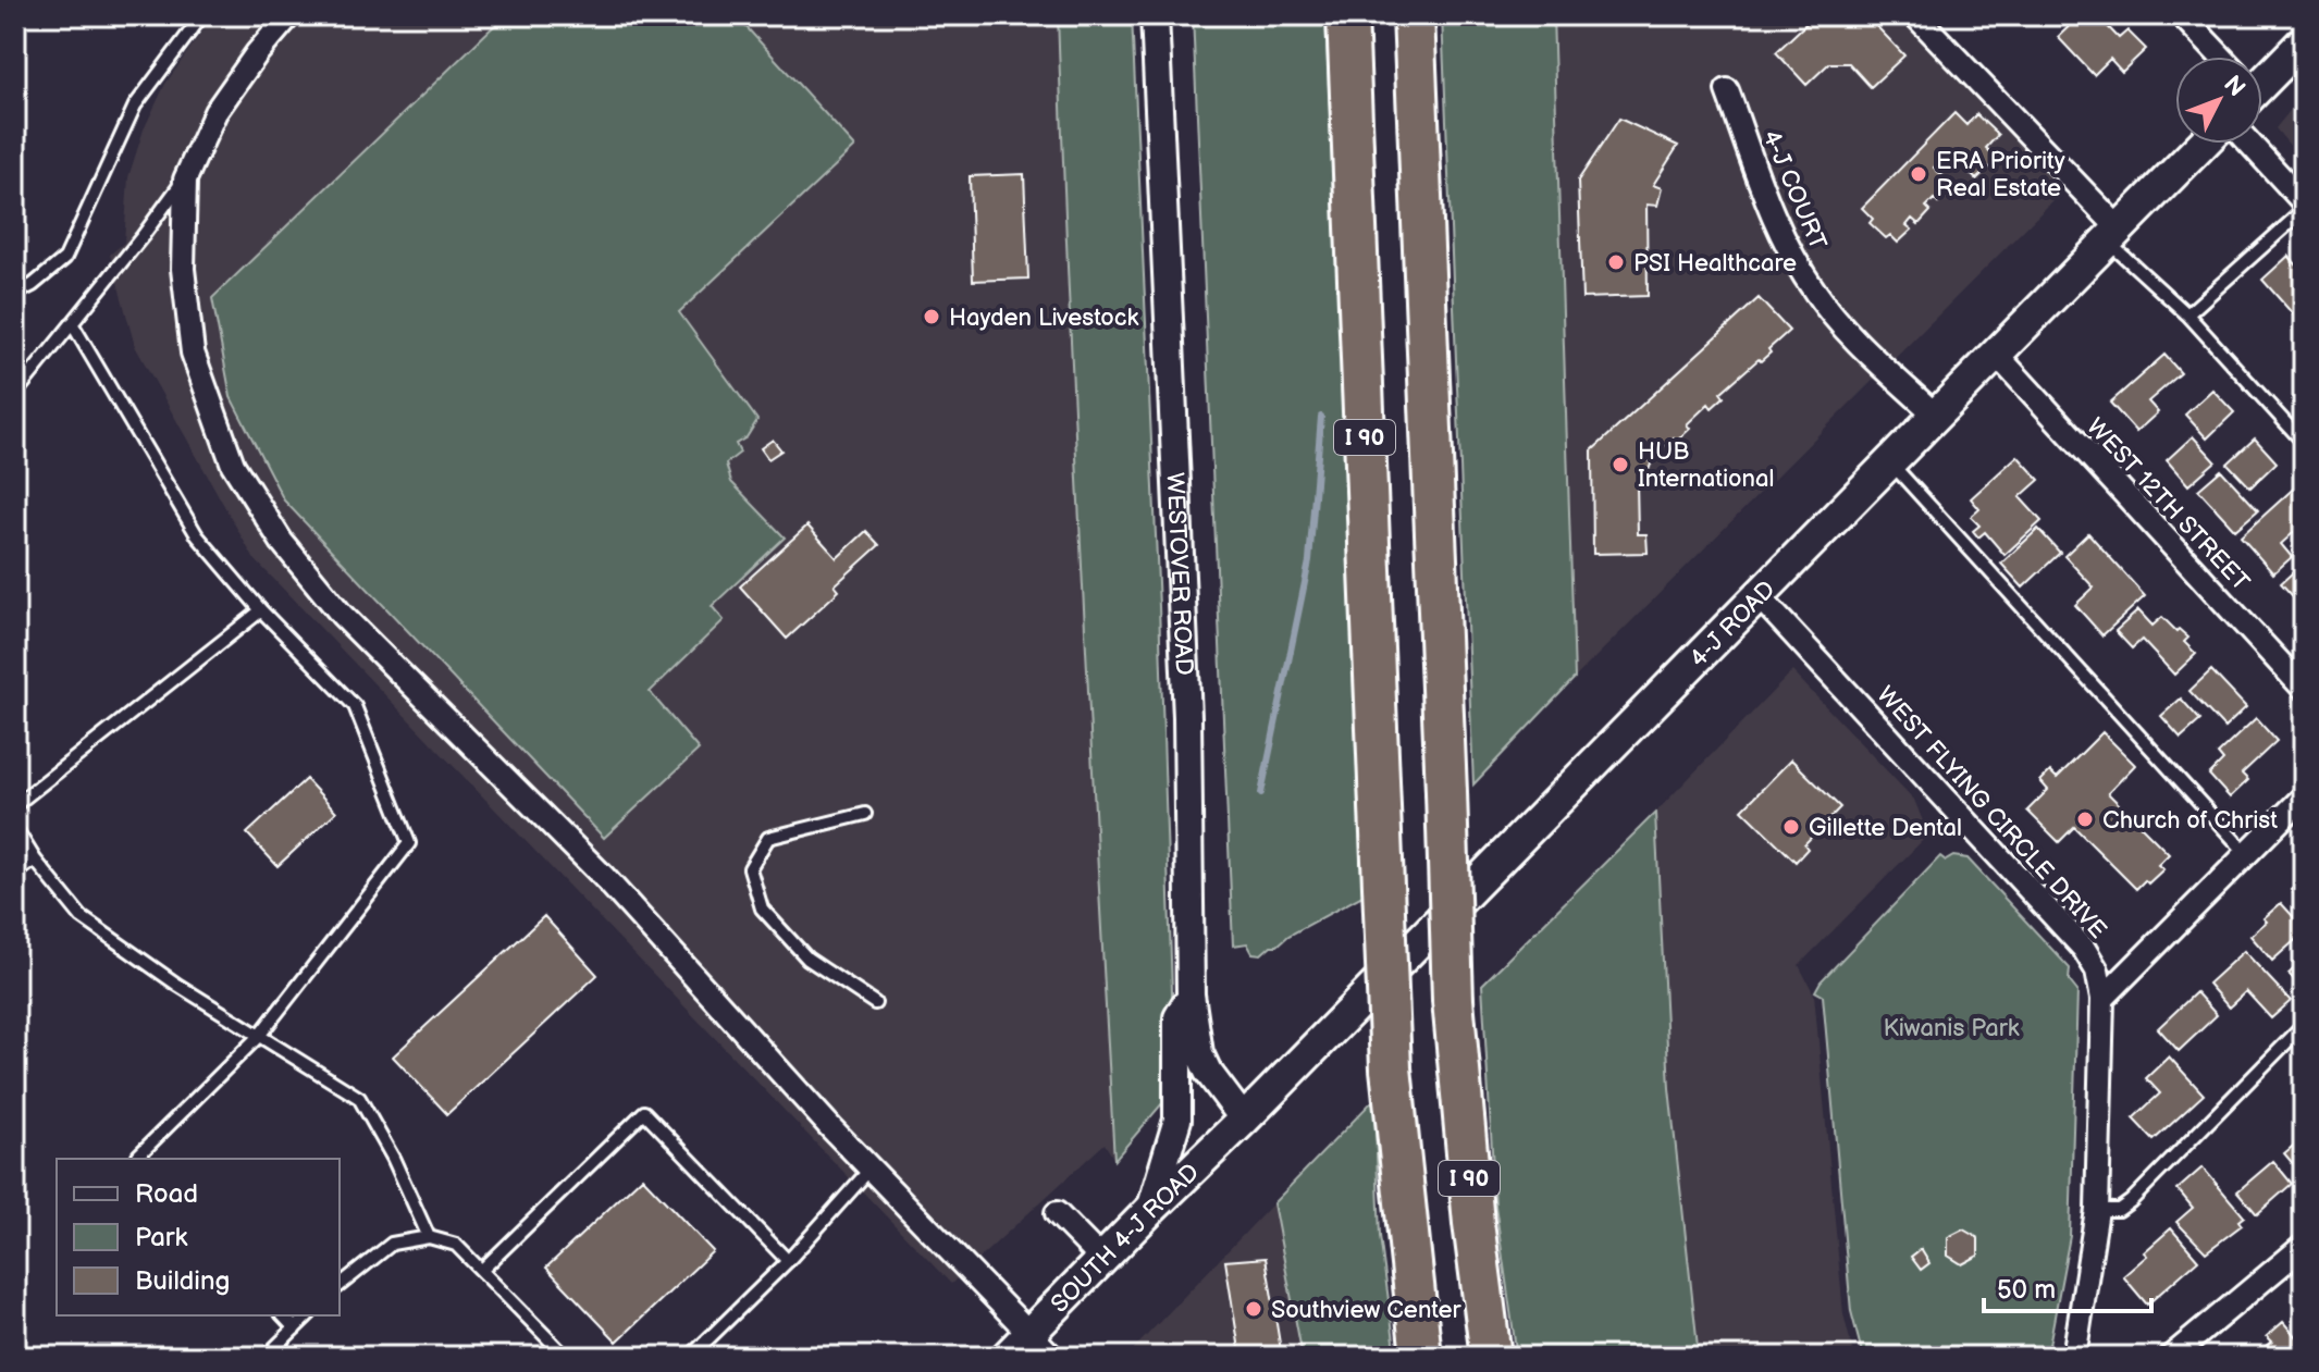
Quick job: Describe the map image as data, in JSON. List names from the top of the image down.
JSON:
{
  "streets": {
    "highway": ["I 90"],
    "main road": ["4-J ROAD", "SOUTH 4-J ROAD"],
    "street": [
      "4-J COURT",
      "WEST 12TH STREET",
      "WESTOVER ROAD",
      "WEST FLYING CIRCLE DRIVE"
    ]
  },
  "crossings": [
    ["4-J COURT", "4-J ROAD"],
    ["WEST 12TH STREET", "4-J ROAD"],
    ["WESTOVER ROAD", "4-J ROAD"],
    ["WESTOVER ROAD", "SOUTH 4-J ROAD"],
    ["4-J ROAD", "WEST FLYING CIRCLE DRIVE"],
    ["4-J ROAD", "SOUTH 4-J ROAD"]
  ],
  "parks": ["Kiwanis Park"],
  "places": [
    "ERA Priority Real Estate",
    "PSI Healthcare",
    "Hayden Livestock",
    "HUB International",
    "Church of Christ",
    "Gillette Dental",
    "Southview Center"
  ],
  "legend": ["Road", "Park", "Building"],
  "scale_bar": "50 m",
  "north": "top right"
}
